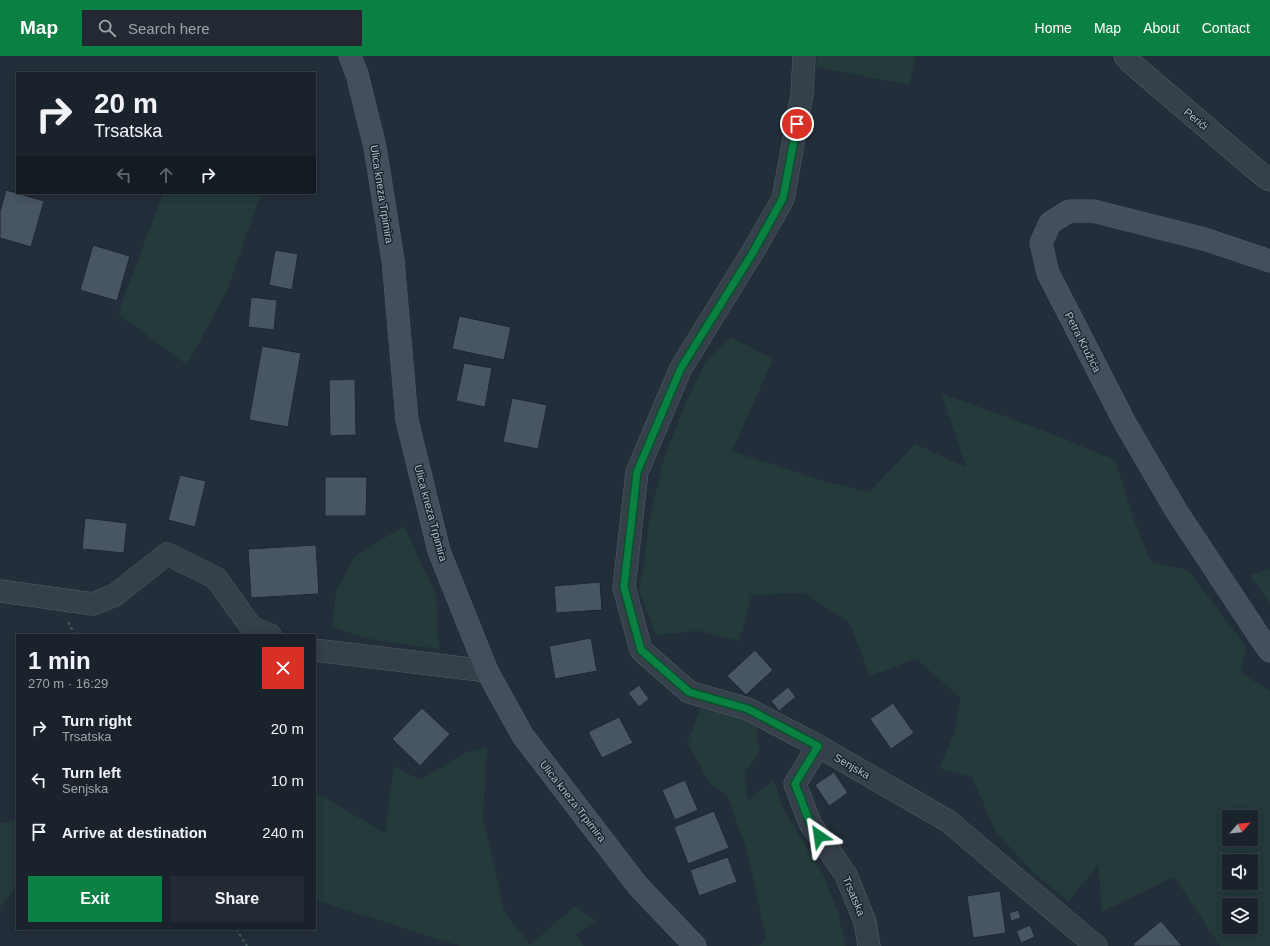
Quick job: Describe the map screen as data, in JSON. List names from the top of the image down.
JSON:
{
  "streets": {
    "main road": ["Ulica kneza Trpimira", "Petra Kružića"],
    "street": ["Perići", "Senjska", "Trsatska"]
  },
  "crossings": [
    ["Senjska", "Trsatska"]
  ],
  "north": "top right",
  "page": {
    "header": "Map",
    "search": "Search here",
    "nav": [
      "Home",
      "Map",
      "About",
      "Contact"
    ],
    "turn": ["20 m", "Trsatska"],
    "heading": ["1 min", "270 m · 16:29"],
    "list": [
      {
        "name": "Turn right",
        "note": "Trsatska",
        "value": "20 m"
      },
      {
        "name": "Turn left",
        "note": "Senjska",
        "value": "10 m"
      },
      {
        "name": "Arrive at destination",
        "value": "240 m"
      }
    ],
    "buttons": ["Exit", "Share"]
  }
}
